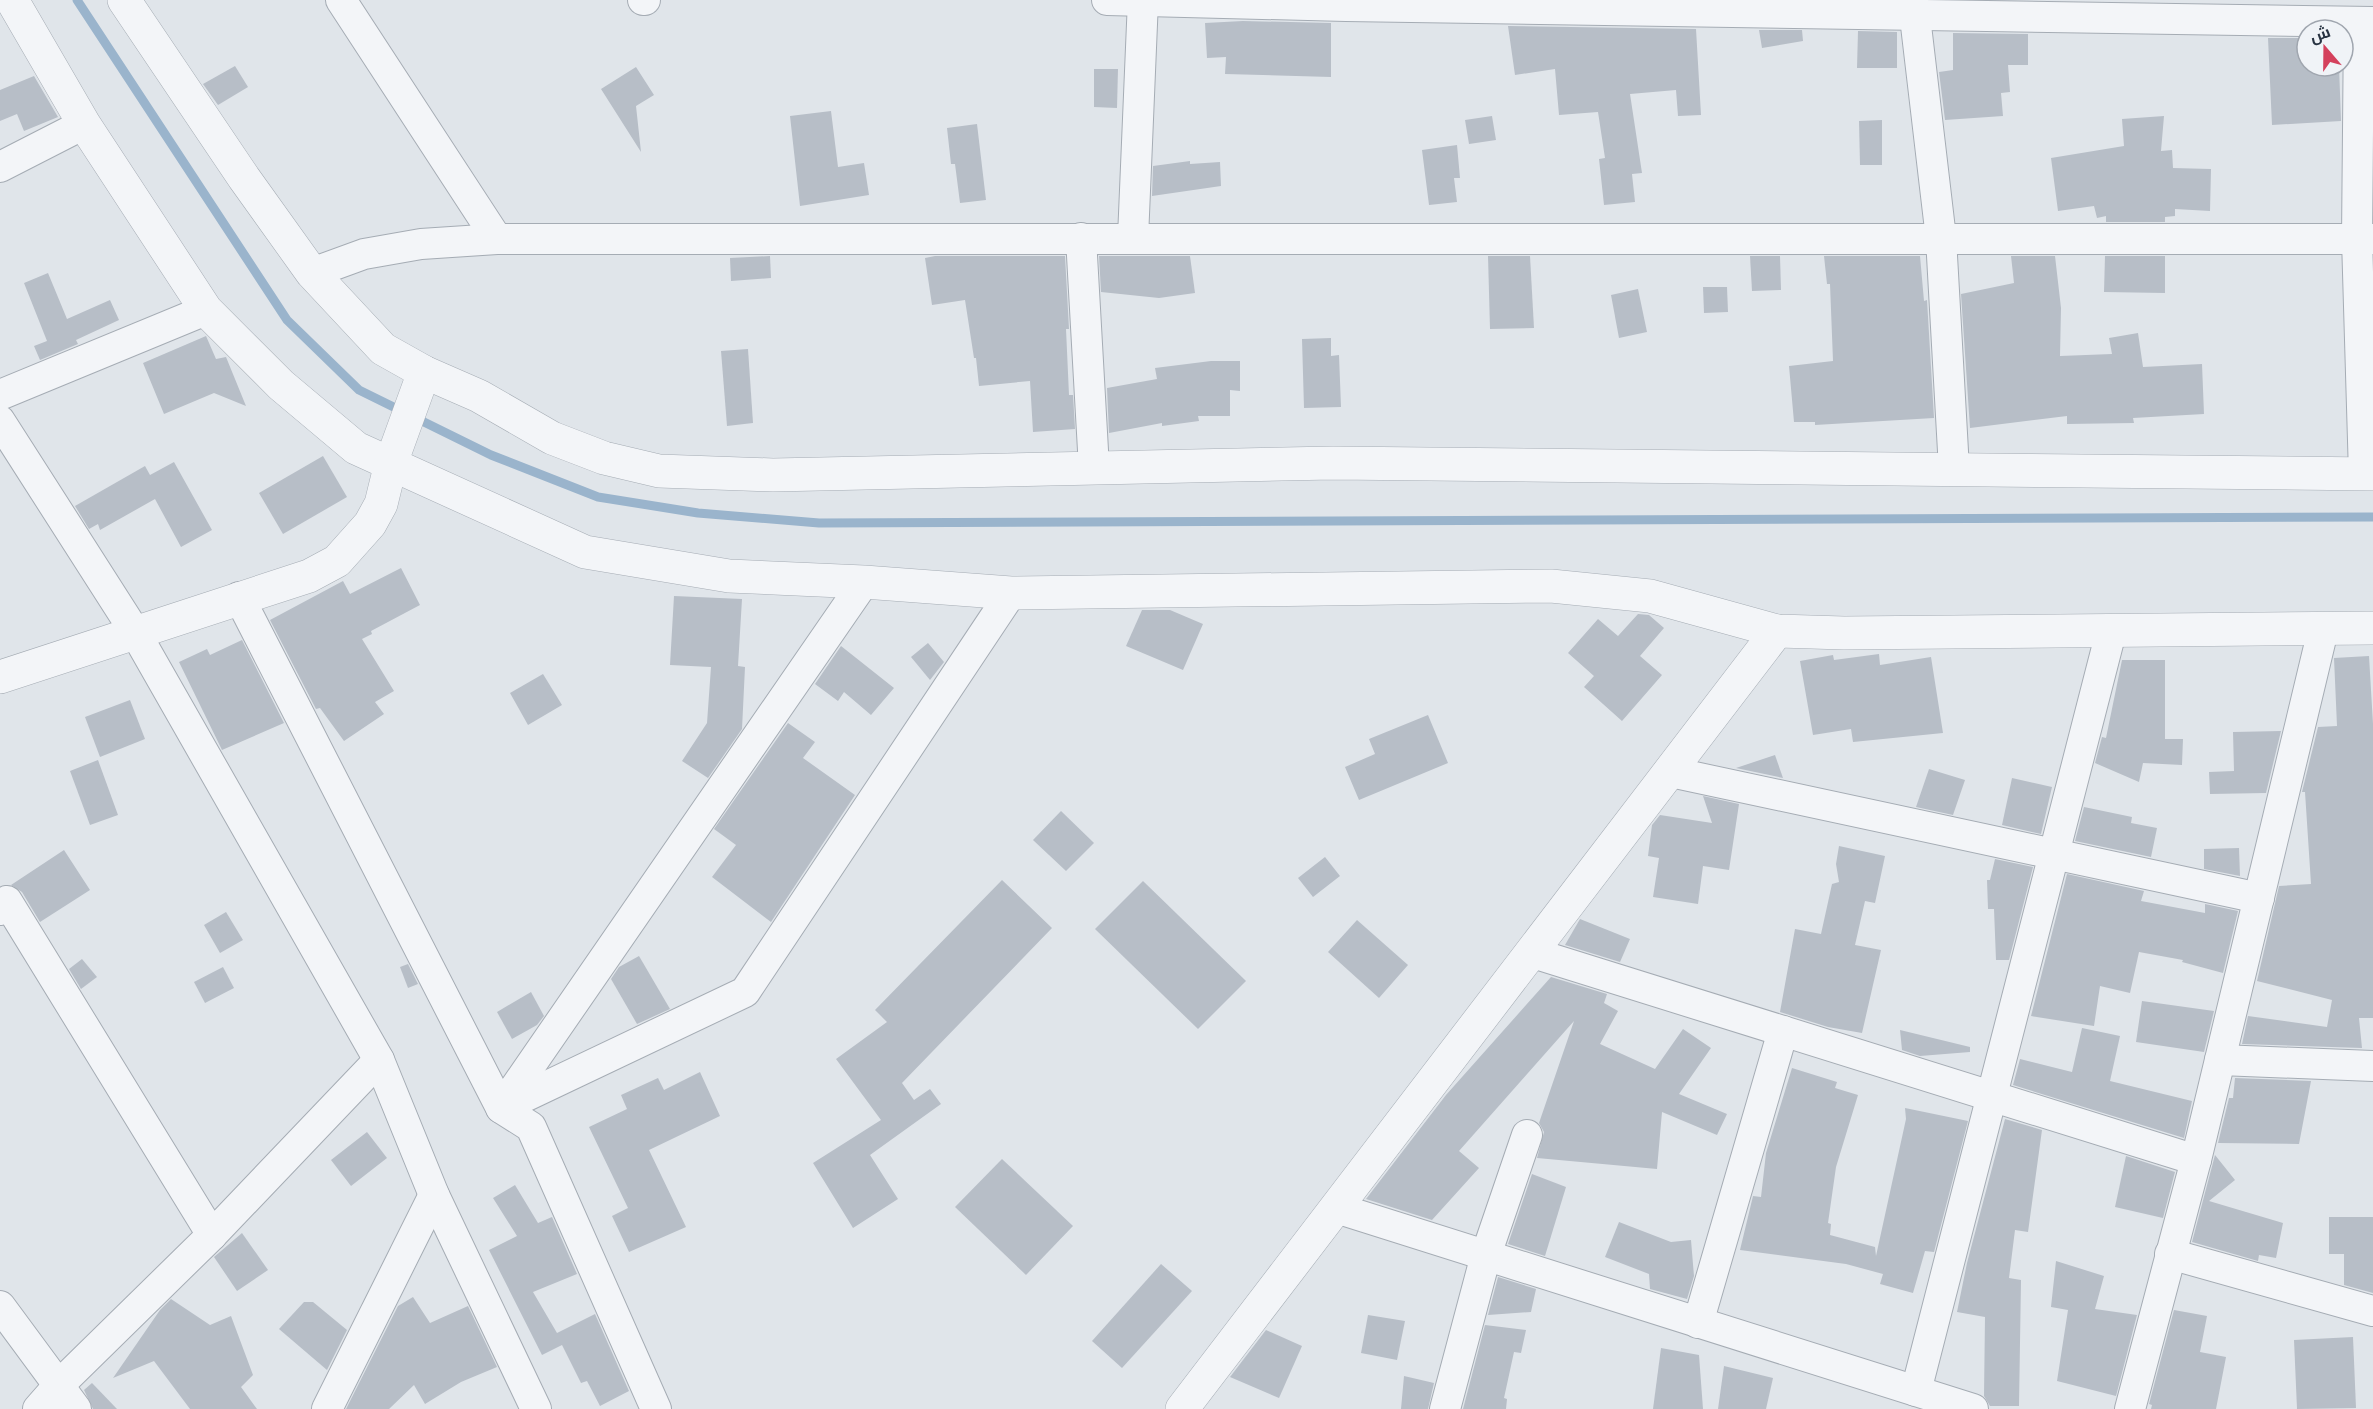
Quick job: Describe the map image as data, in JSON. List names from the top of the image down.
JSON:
{
  "north": "top"
}
